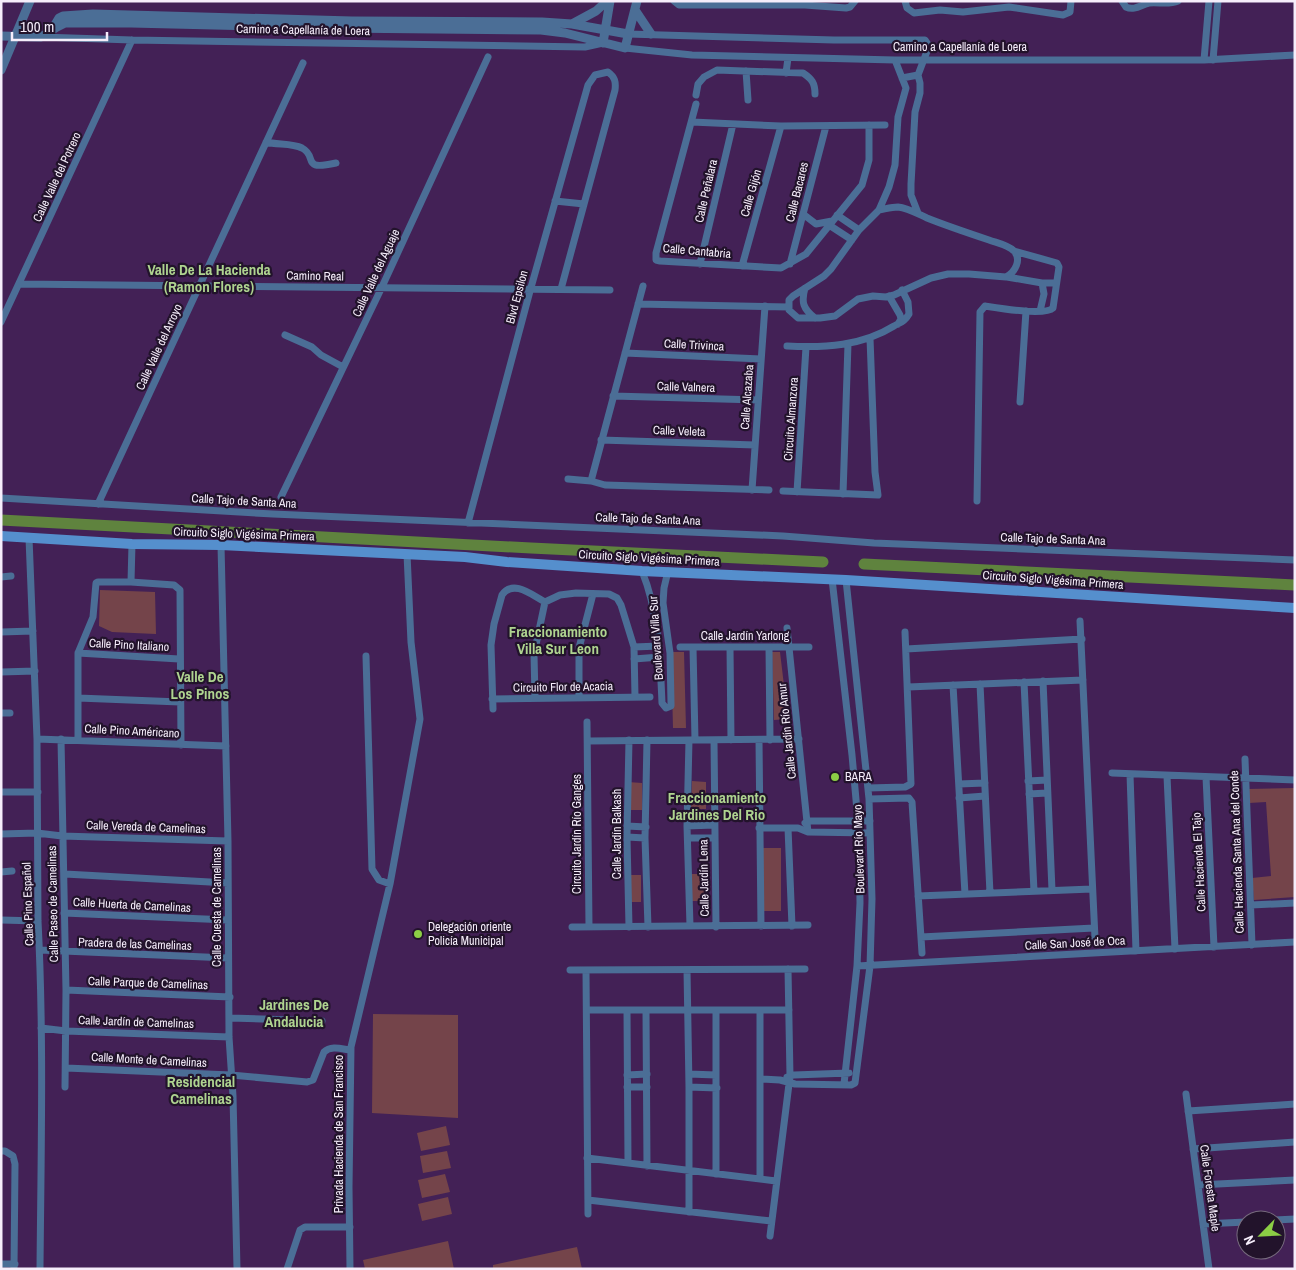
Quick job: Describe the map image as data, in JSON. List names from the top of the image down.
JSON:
{
  "streets": {
    "main road": ["Circuito Siglo Vigésima Primera"],
    "street": [
      "Camino a Capellanía de Loera",
      "Calle Valle del Potrero",
      "Calle Peñalara",
      "Calle Bacares",
      "Calle Gijón",
      "Calle Cantabria",
      "Calle Valle del Aguaje",
      "Camino Real",
      "Blvd Epsilon",
      "Calle Trivinca",
      "Calle Valle del Arroyo",
      "Calle Valnera",
      "Calle Alcazaba",
      "Circuito Almanzora",
      "Calle Veleta",
      "Calle Tajo de Santa Ana",
      "Calle Jardín Yarlong",
      "Boulevard Villa Sur",
      "Calle Pino Italiano",
      "Circuito Flor de Acacia",
      "Calle Pino Américano",
      "Calle Jardín Río Amur",
      "Calle Vereda de Camelinas",
      "Circuito Jardín Río Ganges",
      "Calle Jardín Balkash",
      "Boulevard Río Mayo",
      "Calle Hacienda Santa Ana del Conde",
      "Calle Hacienda El Tajo",
      "Calle Jardín Lena",
      "Calle Pino Español",
      "Calle Paseo de Camelinas",
      "Calle Huerta de Camelinas",
      "Calle Cuesta de Camelinas",
      "Calle San José de Oca",
      "Pradera de las Camelinas",
      "Calle Parque de Camelinas",
      "Calle Jardín de Camelinas",
      "Calle Monte de Camelinas",
      "Privada Hacienda de San Francisco",
      "Calle Foresta Maple"
    ]
  },
  "crossings": [
    ["Camino a Capellanía de Loera", "Calle Valle del Potrero"],
    ["Calle Valle del Potrero", "Camino Real"],
    ["Calle Peñalara", "Calle Cantabria"],
    ["Calle Bacares", "Calle Cantabria"],
    ["Calle Gijón", "Calle Cantabria"],
    ["Calle Valle del Aguaje", "Camino Real"],
    ["Camino Real", "Blvd Epsilon"],
    ["Camino Real", "Calle Valle del Arroyo"],
    ["Blvd Epsilon", "Calle Tajo de Santa Ana"],
    ["Calle Trivinca", "Calle Alcazaba"],
    ["Calle Valle del Arroyo", "Calle Tajo de Santa Ana"],
    ["Calle Valnera", "Calle Alcazaba"],
    ["Calle Alcazaba", "Calle Veleta"],
    ["Circuito Siglo Vigésima Primera", "Boulevard Villa Sur"],
    ["Circuito Siglo Vigésima Primera", "Boulevard Río Mayo"],
    ["Circuito Siglo Vigésima Primera", "Calle Pino Español"],
    ["Circuito Siglo Vigésima Primera", "Calle Cuesta de Camelinas"],
    ["Circuito Siglo Vigésima Primera", "Privada Hacienda de San Francisco"],
    ["Calle Jardín Yarlong", "Calle Jardín Río Amur"],
    ["Calle Jardín Yarlong", "Calle Jardín Lena"],
    ["Calle Pino Américano", "Calle Pino Español"],
    ["Calle Pino Américano", "Calle Paseo de Camelinas"],
    ["Calle Pino Américano", "Calle Cuesta de Camelinas"],
    ["Calle Vereda de Camelinas", "Calle Pino Español"],
    ["Calle Vereda de Camelinas", "Calle Paseo de Camelinas"],
    ["Calle Vereda de Camelinas", "Calle Cuesta de Camelinas"],
    ["Boulevard Río Mayo", "Calle San José de Oca"],
    ["Calle Hacienda Santa Ana del Conde", "Calle San José de Oca"],
    ["Calle Hacienda El Tajo", "Calle San José de Oca"],
    ["Calle Pino Español", "Pradera de las Camelinas"],
    ["Calle Pino Español", "Calle Jardín de Camelinas"],
    ["Calle Paseo de Camelinas", "Calle Huerta de Camelinas"],
    ["Calle Paseo de Camelinas", "Pradera de las Camelinas"],
    ["Calle Paseo de Camelinas", "Calle Parque de Camelinas"],
    ["Calle Paseo de Camelinas", "Calle Jardín de Camelinas"],
    ["Calle Paseo de Camelinas", "Calle Monte de Camelinas"],
    ["Calle Huerta de Camelinas", "Calle Cuesta de Camelinas"],
    ["Calle Cuesta de Camelinas", "Pradera de las Camelinas"],
    ["Calle Cuesta de Camelinas", "Calle Parque de Camelinas"],
    ["Calle Cuesta de Camelinas", "Calle Jardín de Camelinas"],
    ["Calle Cuesta de Camelinas", "Calle Monte de Camelinas"],
    ["Calle Monte de Camelinas", "Privada Hacienda de San Francisco"]
  ],
  "districts": [
    "Valle De La Hacienda (Ramon Flores)",
    "Fraccionamiento Villa Sur Leon",
    "Valle De Los Pinos",
    "Fraccionamiento Jardines Del Rio",
    "Jardines De Andalucia",
    "Residencial Camelinas"
  ],
  "places": ["BARA", "Delegación oriente Policía Municipal"],
  "scale_bar": "100 m",
  "north": "bottom left"
}
